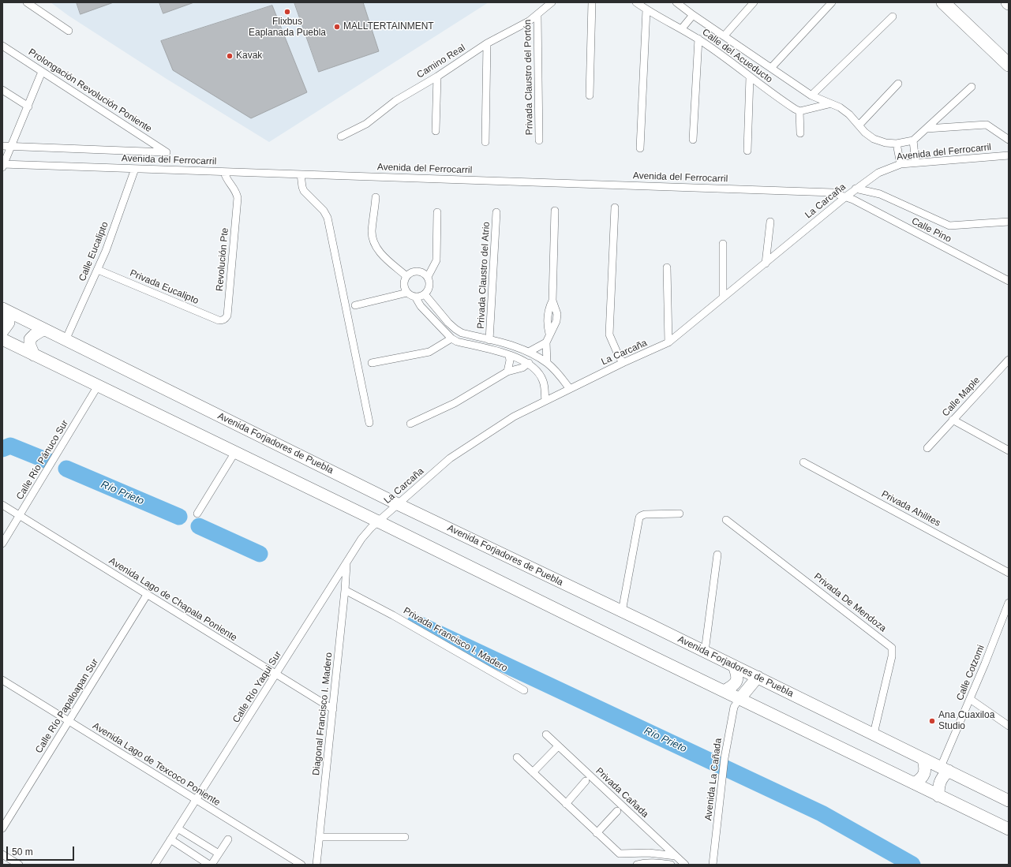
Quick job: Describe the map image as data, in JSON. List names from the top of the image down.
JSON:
{
  "streets": {
    "main road": ["Avenida Forjadores de Puebla"],
    "street": [
      "Calle del Acueducto",
      "Camino Real",
      "Privada Claustro del Portón",
      "Prolongación Revolución Poniente",
      "Avenida del Ferrocarril",
      "La Carcaña",
      "Calle Pino",
      "Calle Eucalipto",
      "Revolución Pte",
      "Privada Claustro del Atrio",
      "Privada Eucalipto",
      "Calle Maple",
      "Calle Río Pánuco Sur",
      "Privada Ahilites",
      "Avenida Lago de Chapala Poniente",
      "Privada De Mendoza",
      "Privada Francisco I. Madero",
      "Calle Cotzomi",
      "Calle Río Yaqui Sur",
      "Calle Río Papaloapan Sur",
      "Diagonal Francisco I. Madero",
      "Avenida Lago de Texcoco Poniente",
      "Avenida La Cañada",
      "Privada Cañada"
    ]
  },
  "crossings": [
    ["Camino Real", "Privada Claustro del Portón"],
    ["Prolongación Revolución Poniente", "Avenida del Ferrocarril"],
    ["Avenida del Ferrocarril", "La Carcaña"],
    ["Avenida del Ferrocarril", "Calle Pino"],
    ["Avenida del Ferrocarril", "Calle Eucalipto"],
    ["Avenida del Ferrocarril", "Revolución Pte"],
    ["La Carcaña", "Calle Pino"],
    ["La Carcaña", "Avenida Forjadores de Puebla"],
    ["La Carcaña", "Calle Río Yaqui Sur"],
    ["Calle Eucalipto", "Privada Eucalipto"],
    ["Calle Eucalipto", "Avenida Forjadores de Puebla"],
    ["Revolución Pte", "Privada Eucalipto"],
    ["Avenida Forjadores de Puebla", "Privada De Mendoza"],
    ["Avenida Forjadores de Puebla", "Calle Cotzomi"],
    ["Calle Río Pánuco Sur", "Avenida Lago de Chapala Poniente"],
    ["Avenida Lago de Chapala Poniente", "Calle Río Yaqui Sur"],
    ["Avenida Lago de Chapala Poniente", "Calle Río Papaloapan Sur"],
    ["Avenida Lago de Chapala Poniente", "Diagonal Francisco I. Madero"],
    ["Privada Francisco I. Madero", "Diagonal Francisco I. Madero"],
    ["Calle Río Yaqui Sur", "Diagonal Francisco I. Madero"],
    ["Calle Río Yaqui Sur", "Avenida Lago de Texcoco Poniente"],
    ["Calle Río Papaloapan Sur", "Avenida Lago de Texcoco Poniente"]
  ],
  "water": ["Río Prieto"],
  "places": [
    "Flixbus Eaplanada Puebla",
    "MALLTERTAINMENT",
    "Kavak",
    "Ana Cuaxiloa Studio"
  ],
  "scale_bar": "50 m"
}
